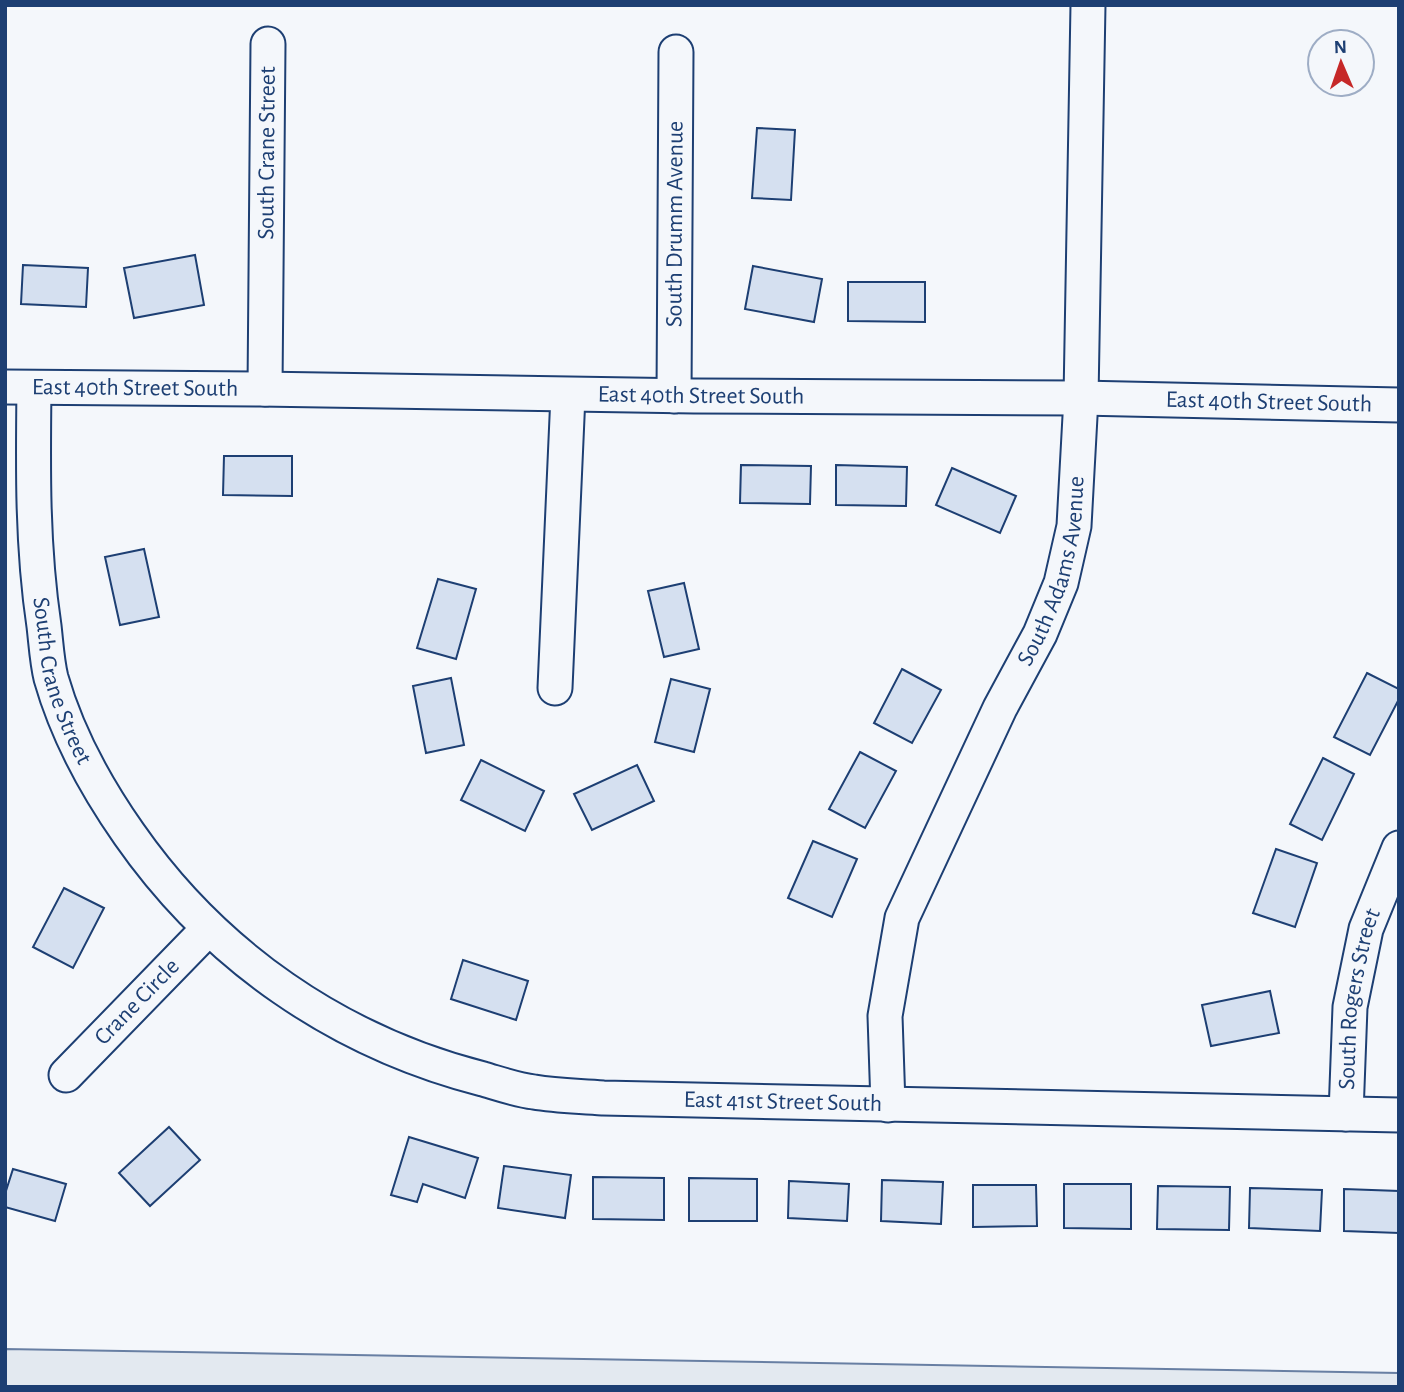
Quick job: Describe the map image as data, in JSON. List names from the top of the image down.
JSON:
{
  "streets": {
    "street": [
      "South Crane Street",
      "South Drumm Avenue",
      "East 40th Street South",
      "South Adams Avenue",
      "South Rogers Street",
      "Crane Circle",
      "East 41st Street South"
    ]
  },
  "crossings": [
    ["South Crane Street", "East 40th Street South"],
    ["South Crane Street", "Crane Circle"],
    ["South Crane Street", "East 41st Street South"],
    ["South Drumm Avenue", "East 40th Street South"],
    ["East 40th Street South", "South Adams Avenue"],
    ["South Adams Avenue", "East 41st Street South"],
    ["South Rogers Street", "East 41st Street South"],
    ["Crane Circle", "East 41st Street South"]
  ],
  "north": "top"
}
